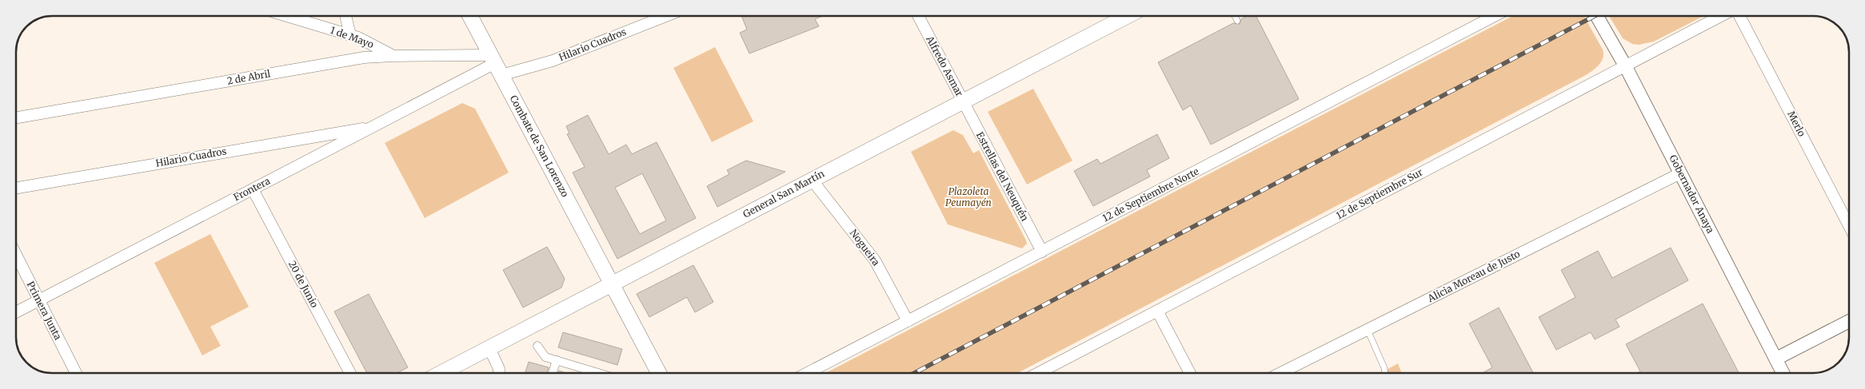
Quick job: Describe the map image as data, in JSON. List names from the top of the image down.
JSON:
{
  "streets": {
    "main road": ["Combate de San Lorenzo", "General San Martín"],
    "street": [
      "1 de Mayo",
      "Hilario Cuadros",
      "Alfredo Asmar",
      "2 de Abril",
      "Merlo",
      "Estrellas del Neuquén",
      "Frontera",
      "12 de Septiembre Sur",
      "Gobernador Anaya",
      "12 de Septiembre Norte",
      "Nogueira",
      "Alicia Moreau de Justo",
      "20 de Junio",
      "Primera Junta"
    ]
  },
  "crossings": [
    ["1 de Mayo", "2 de Abril"],
    ["Hilario Cuadros", "2 de Abril"],
    ["Hilario Cuadros", "Combate de San Lorenzo"],
    ["Hilario Cuadros", "Frontera"],
    ["Alfredo Asmar", "Estrellas del Neuquén"],
    ["Alfredo Asmar", "General San Martín"],
    ["2 de Abril", "Combate de San Lorenzo"],
    ["2 de Abril", "Frontera"],
    ["Combate de San Lorenzo", "Frontera"],
    ["Combate de San Lorenzo", "General San Martín"],
    ["Estrellas del Neuquén", "General San Martín"],
    ["Estrellas del Neuquén", "12 de Septiembre Norte"],
    ["Frontera", "20 de Junio"],
    ["Frontera", "Primera Junta"],
    ["General San Martín", "Nogueira"],
    ["12 de Septiembre Sur", "Gobernador Anaya"],
    ["Gobernador Anaya", "Alicia Moreau de Justo"],
    ["12 de Septiembre Norte", "Nogueira"]
  ],
  "parks": ["Plazoleta Peumayén"]
}
